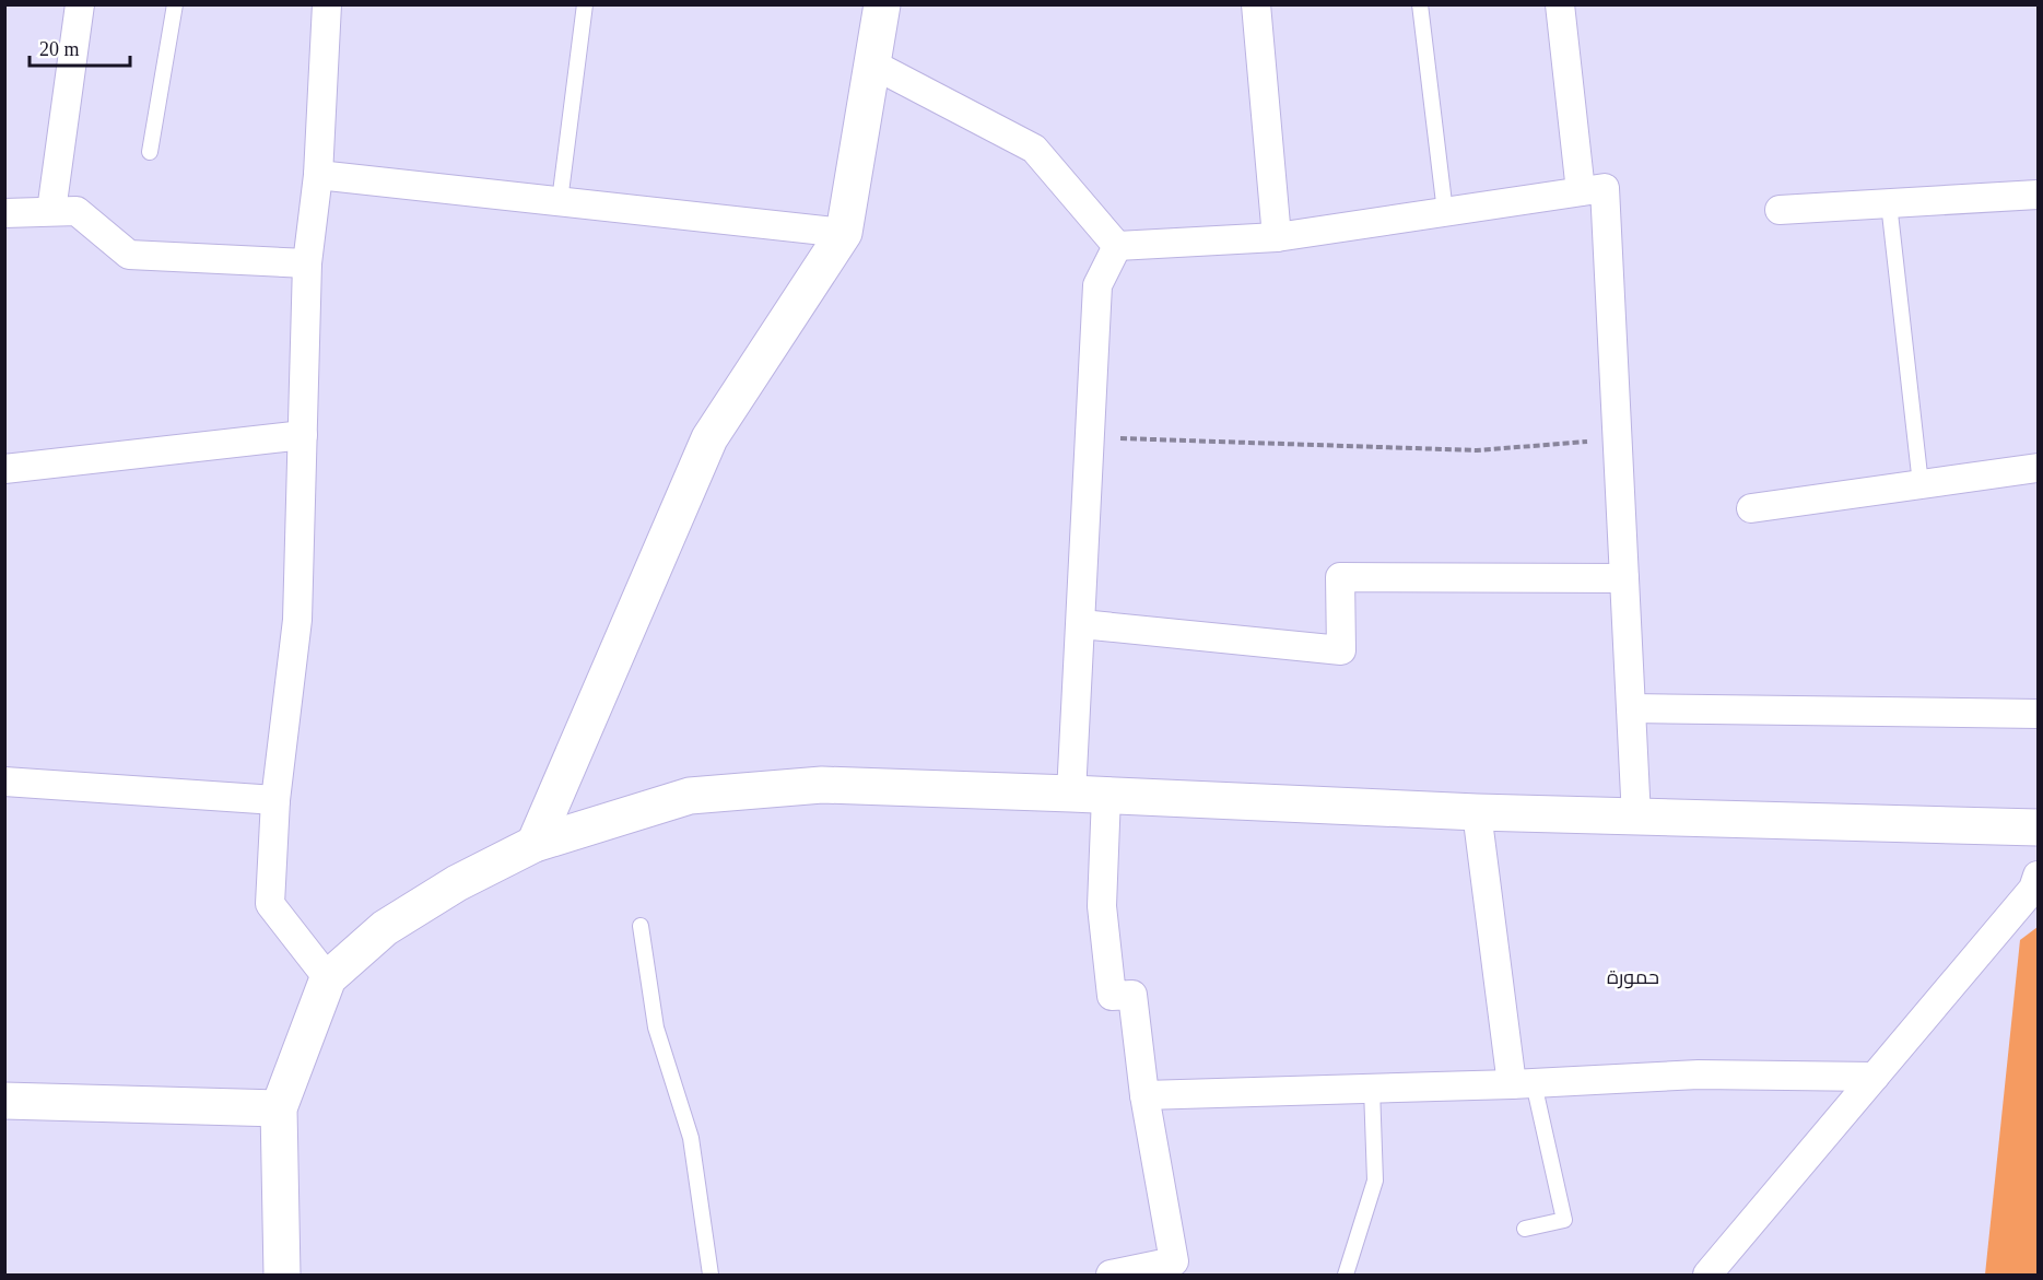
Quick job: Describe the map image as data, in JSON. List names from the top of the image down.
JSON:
{
  "districts": ["حمورة"],
  "scale_bar": "20 m"
}
